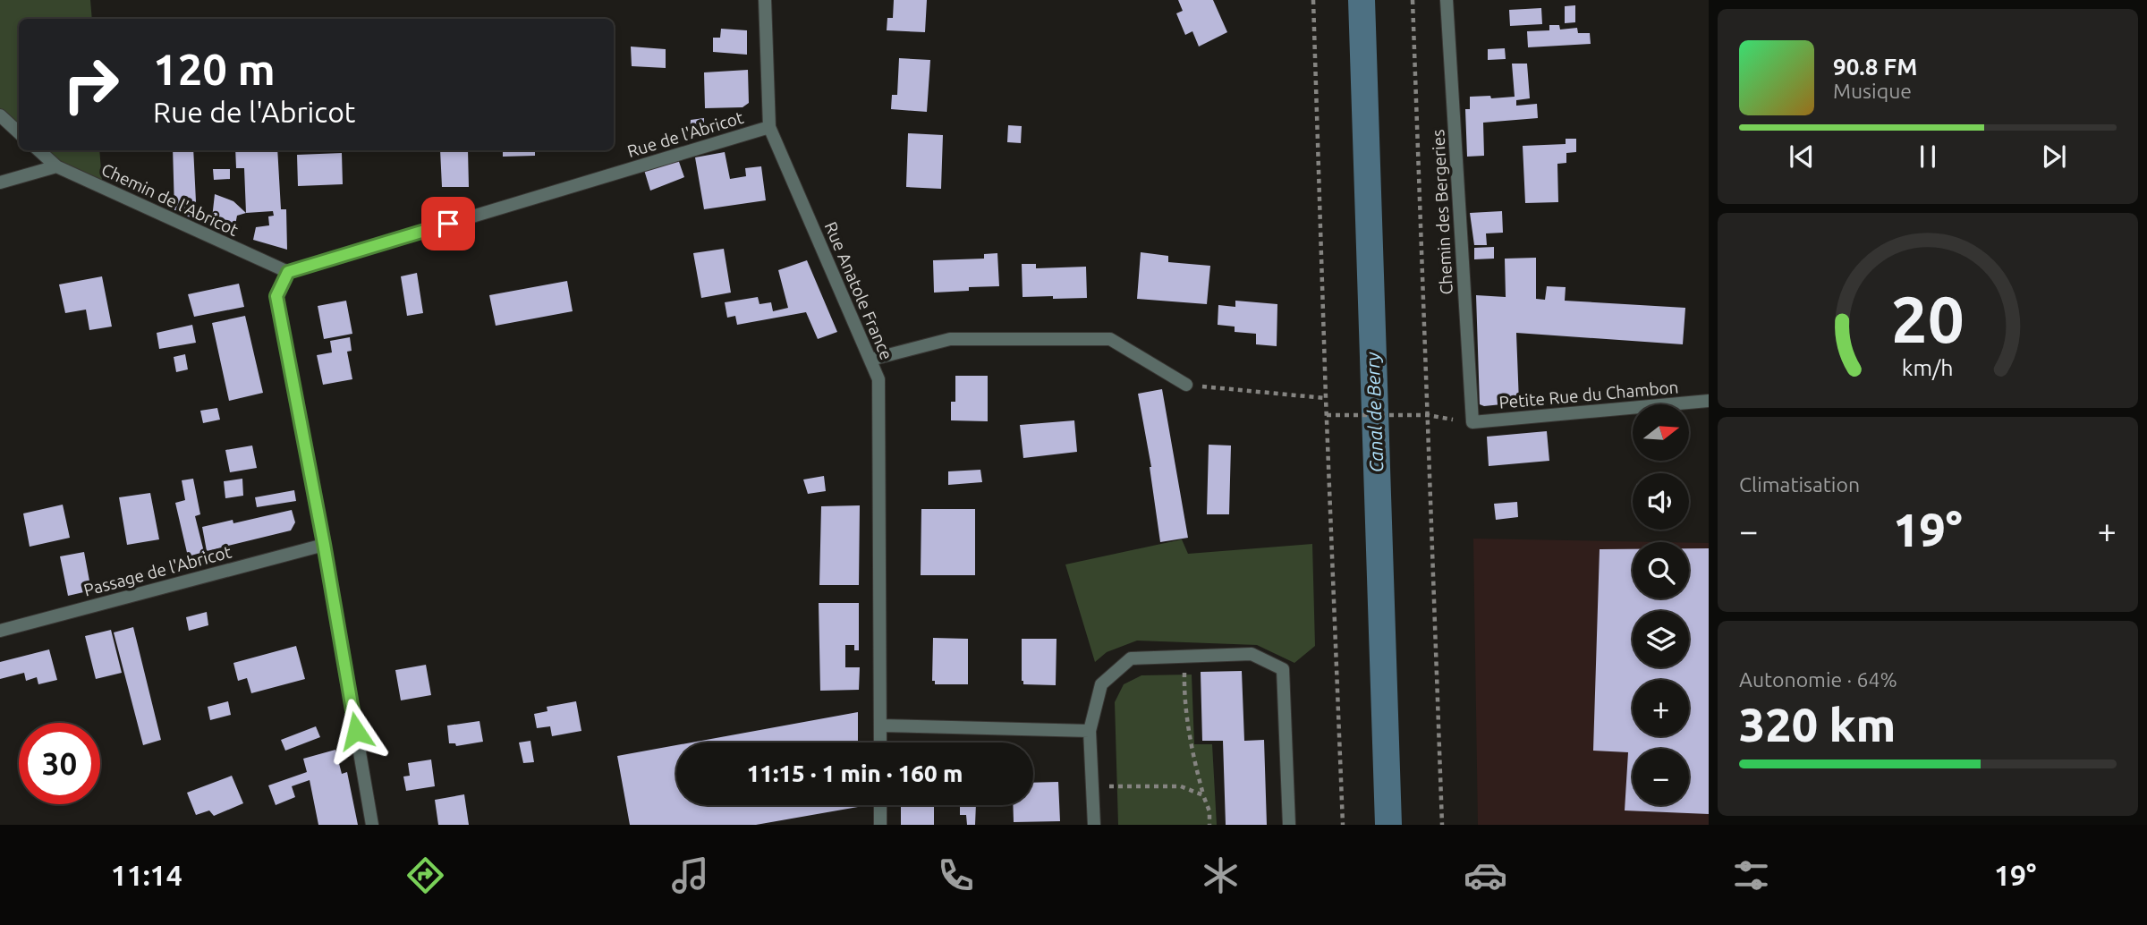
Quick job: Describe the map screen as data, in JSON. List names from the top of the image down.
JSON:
{
  "streets": {
    "street": [
      "Rue de l'Abricot",
      "Chemin de l'Abricot",
      "Chemin des Bergeries",
      "Rue Anatole France",
      "Petite Rue du Chambon",
      "Passage de l'Abricot"
    ]
  },
  "crossings": [
    ["Rue de l'Abricot", "Chemin de l'Abricot"],
    ["Rue de l'Abricot", "Rue Anatole France"],
    ["Chemin des Bergeries", "Petite Rue du Chambon"]
  ],
  "water": ["Canal de Berry"],
  "north": "right",
  "page": {
    "turn": ["120 m", "Rue de l'Abricot"],
    "song": ["90.8 FM", "Musique"],
    "map_buttons": ["+", "−"],
    "tile": [
      "Climatisation",
      ["Autonomie · 64%", "320 km"]
    ],
    "heat": ["−", "19°", "+"],
    "limit": "30",
    "trip": "11:15 · 1 min · 160 m",
    "tabs": ["11:14", "19°"],
    "gauge": ["20", "km/h"]
  }
}
